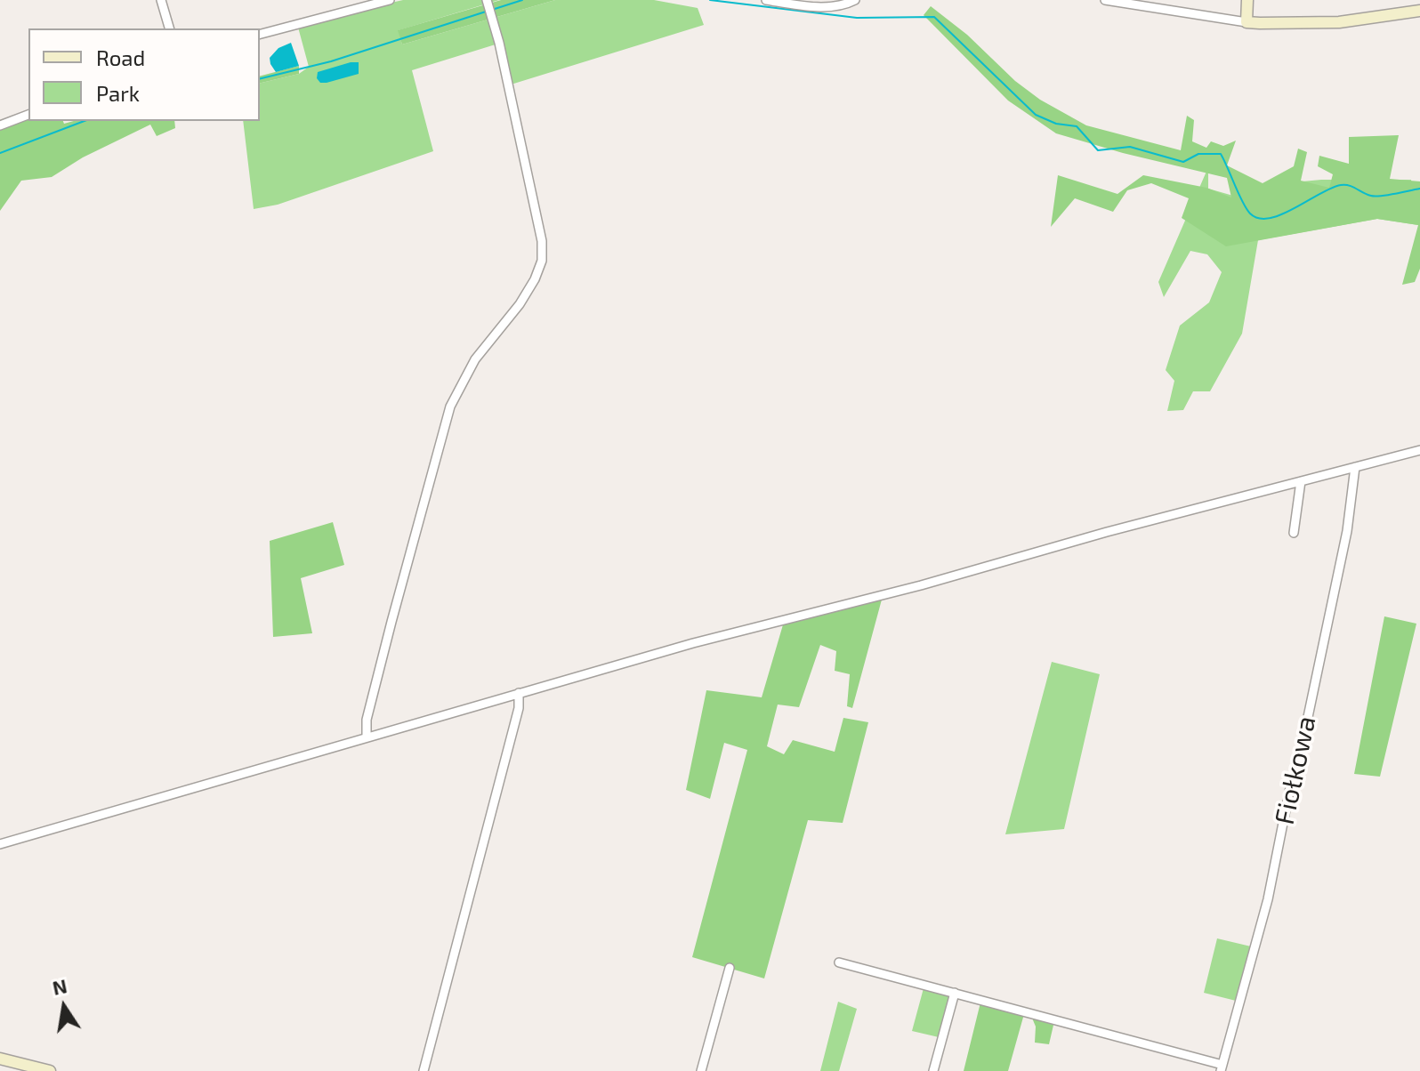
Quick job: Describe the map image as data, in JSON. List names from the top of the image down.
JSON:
{
  "streets": {
    "street": ["Fiołkowa"]
  },
  "legend": ["Road", "Park"],
  "north": "top"
}
